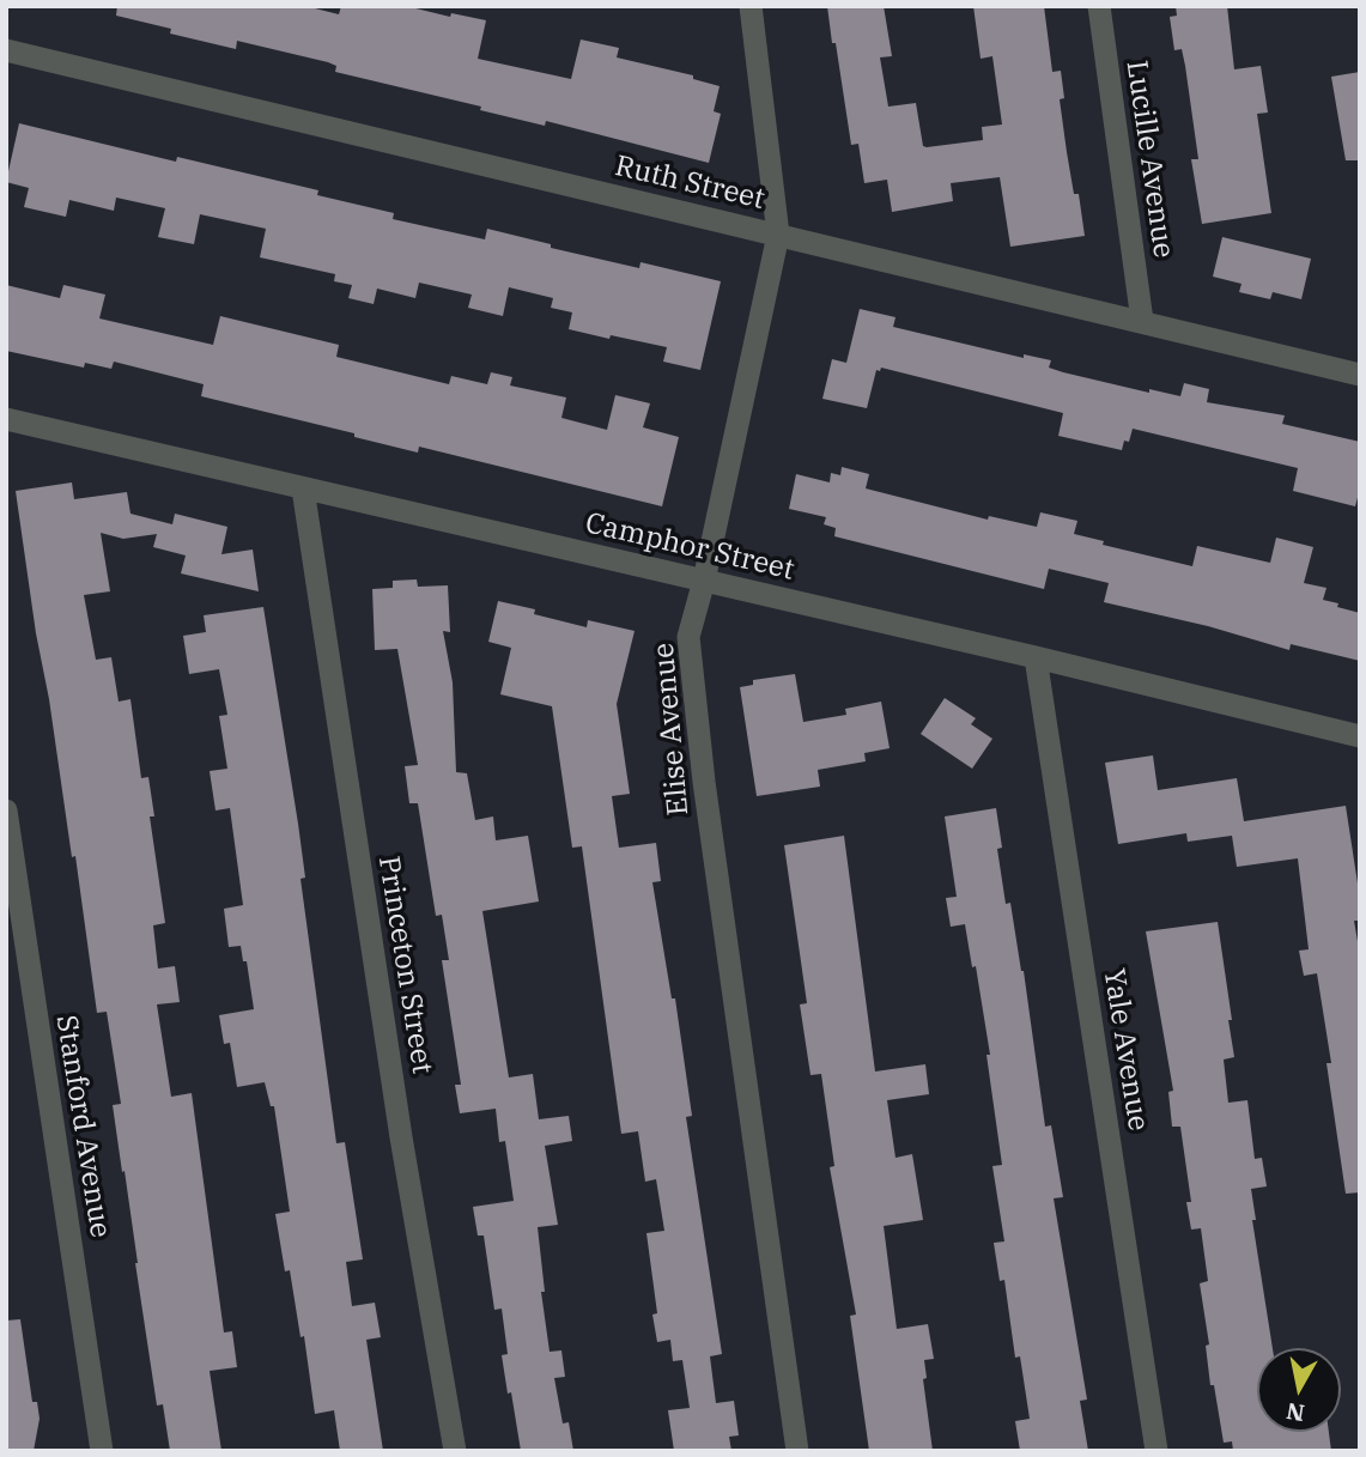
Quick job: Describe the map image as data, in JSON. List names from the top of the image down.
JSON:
{
  "streets": {
    "street": [
      "Lucille Avenue",
      "Ruth Street",
      "Camphor Street",
      "Elise Avenue",
      "Princeton Street",
      "Yale Avenue",
      "Stanford Avenue"
    ]
  },
  "crossings": [
    ["Lucille Avenue", "Ruth Street"],
    ["Ruth Street", "Elise Avenue"],
    ["Camphor Street", "Elise Avenue"],
    ["Camphor Street", "Princeton Street"],
    ["Camphor Street", "Yale Avenue"]
  ],
  "north": "bottom"
}
